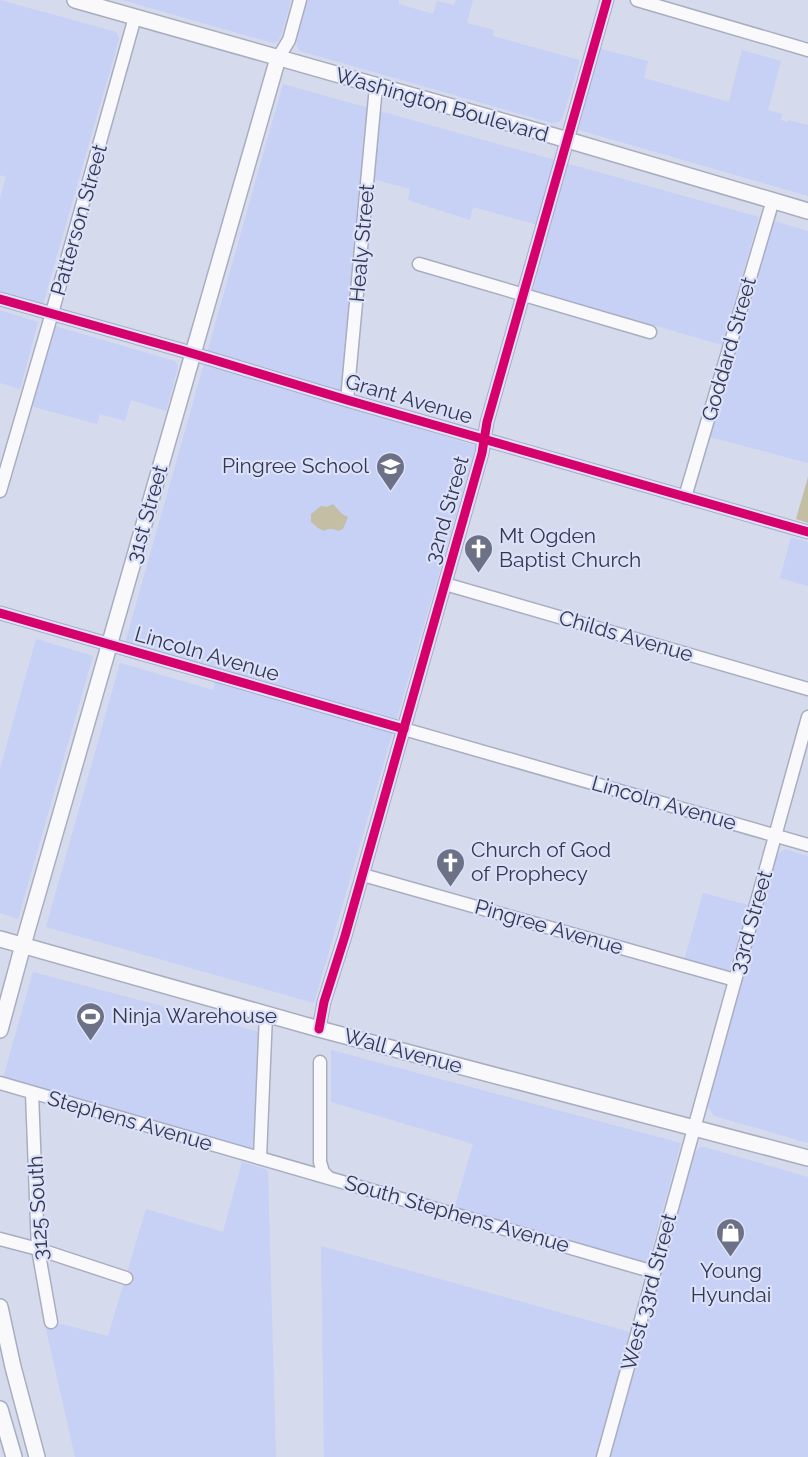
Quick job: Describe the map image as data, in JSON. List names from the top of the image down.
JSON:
{
  "streets": {
    "main road": ["Washington Boulevard", "31st Street", "Wall Avenue"],
    "street": [
      "Patterson Street",
      "Healy Street",
      "Goddard Street",
      "Grant Avenue",
      "32nd Street",
      "Childs Avenue",
      "Lincoln Avenue",
      "33rd Street",
      "Pingree Avenue",
      "Stephens Avenue",
      "3125 South",
      "South Stephens Avenue",
      "West 33rd Street"
    ]
  },
  "crossings": [
    ["Washington Boulevard", "Patterson Street"],
    ["Washington Boulevard", "Healy Street"],
    ["Washington Boulevard", "Goddard Street"],
    ["Washington Boulevard", "32nd Street"],
    ["Washington Boulevard", "31st Street"],
    ["Patterson Street", "Grant Avenue"],
    ["Healy Street", "Grant Avenue"],
    ["Goddard Street", "Grant Avenue"],
    ["Grant Avenue", "32nd Street"],
    ["Grant Avenue", "31st Street"],
    ["32nd Street", "Childs Avenue"],
    ["32nd Street", "Lincoln Avenue"],
    ["32nd Street", "Pingree Avenue"],
    ["32nd Street", "Wall Avenue"],
    ["31st Street", "Lincoln Avenue"],
    ["31st Street", "Wall Avenue"],
    ["Lincoln Avenue", "33rd Street"],
    ["33rd Street", "Pingree Avenue"],
    ["33rd Street", "Wall Avenue"],
    ["33rd Street", "West 33rd Street"],
    ["Wall Avenue", "West 33rd Street"],
    ["Stephens Avenue", "3125 South"],
    ["Stephens Avenue", "South Stephens Avenue"],
    ["South Stephens Avenue", "West 33rd Street"]
  ],
  "places": {
    "school or university": ["Pingree School"],
    "church": ["Mt Ogden Baptist Church", "Church of God of Prophecy"],
    "sports": ["Ninja Warehouse"],
    "shop": ["Young Hyundai"]
  }
}
